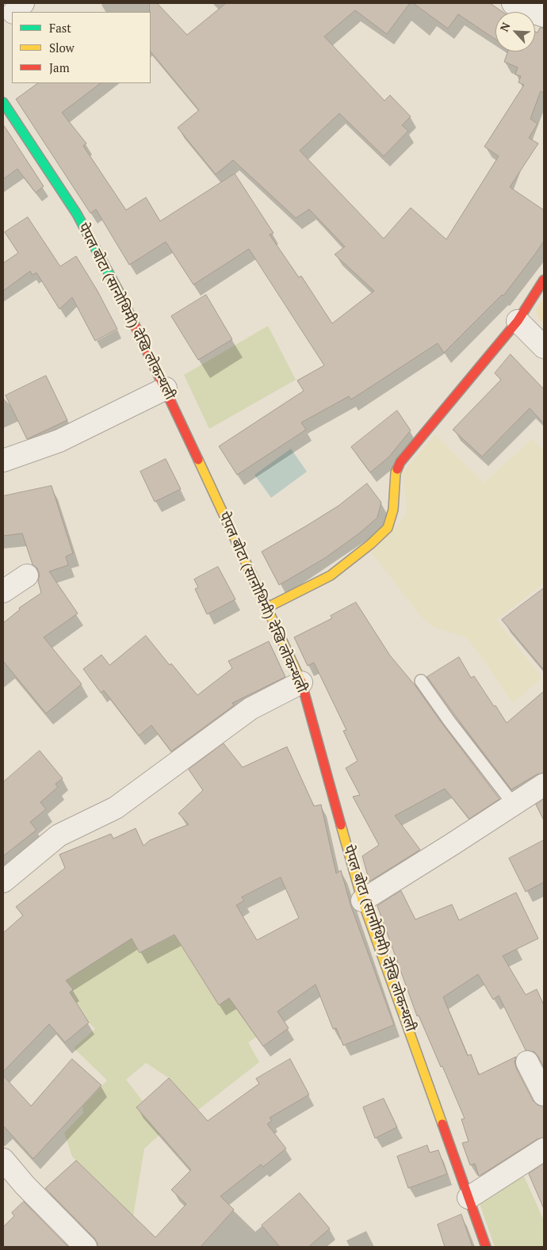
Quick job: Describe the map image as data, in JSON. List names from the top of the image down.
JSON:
{
  "streets": {
    "main road": ["पेपल बोटा (सानोथिमी) देखि लोकन्थली"]
  },
  "legend": ["Fast", "Slow", "Jam"],
  "north": "top left"
}
